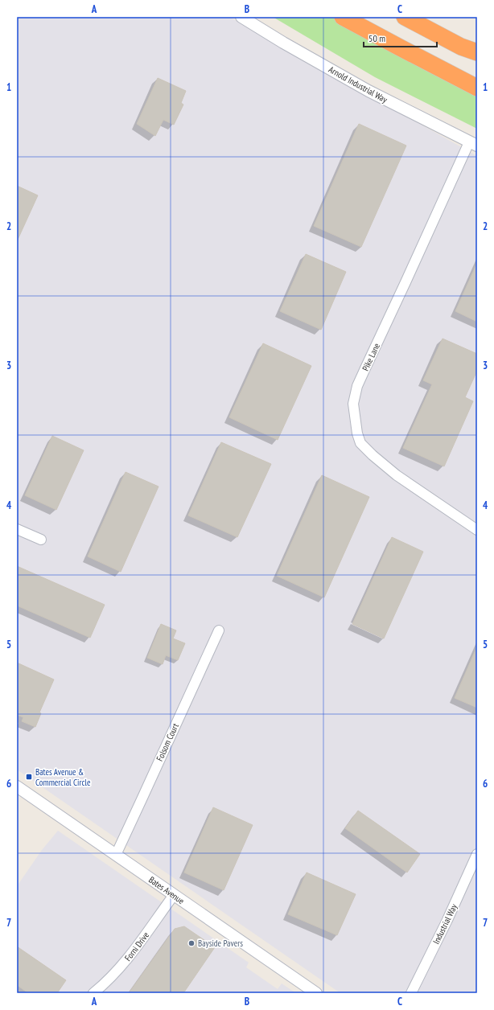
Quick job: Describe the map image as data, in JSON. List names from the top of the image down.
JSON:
{
  "streets": {
    "street": [
      "Arnold Industrial Way",
      "Pike Lane",
      "Folsom Court",
      "Bates Avenue",
      "Industrial Way",
      "Forni Drive"
    ]
  },
  "crossings": [
    ["Arnold Industrial Way", "Pike Lane"],
    ["Folsom Court", "Bates Avenue"],
    ["Bates Avenue", "Forni Drive"]
  ],
  "places": {
    "transit": ["Bates Avenue & Commercial Circle"],
    "other": ["Bayside Pavers"]
  },
  "scale_bar": "50 m",
  "grid": {
    "columns": ["A", "B", "C"],
    "rows": [
      "1",
      "2",
      "3",
      "4",
      "5",
      "6",
      "7"
    ]
  }
}
